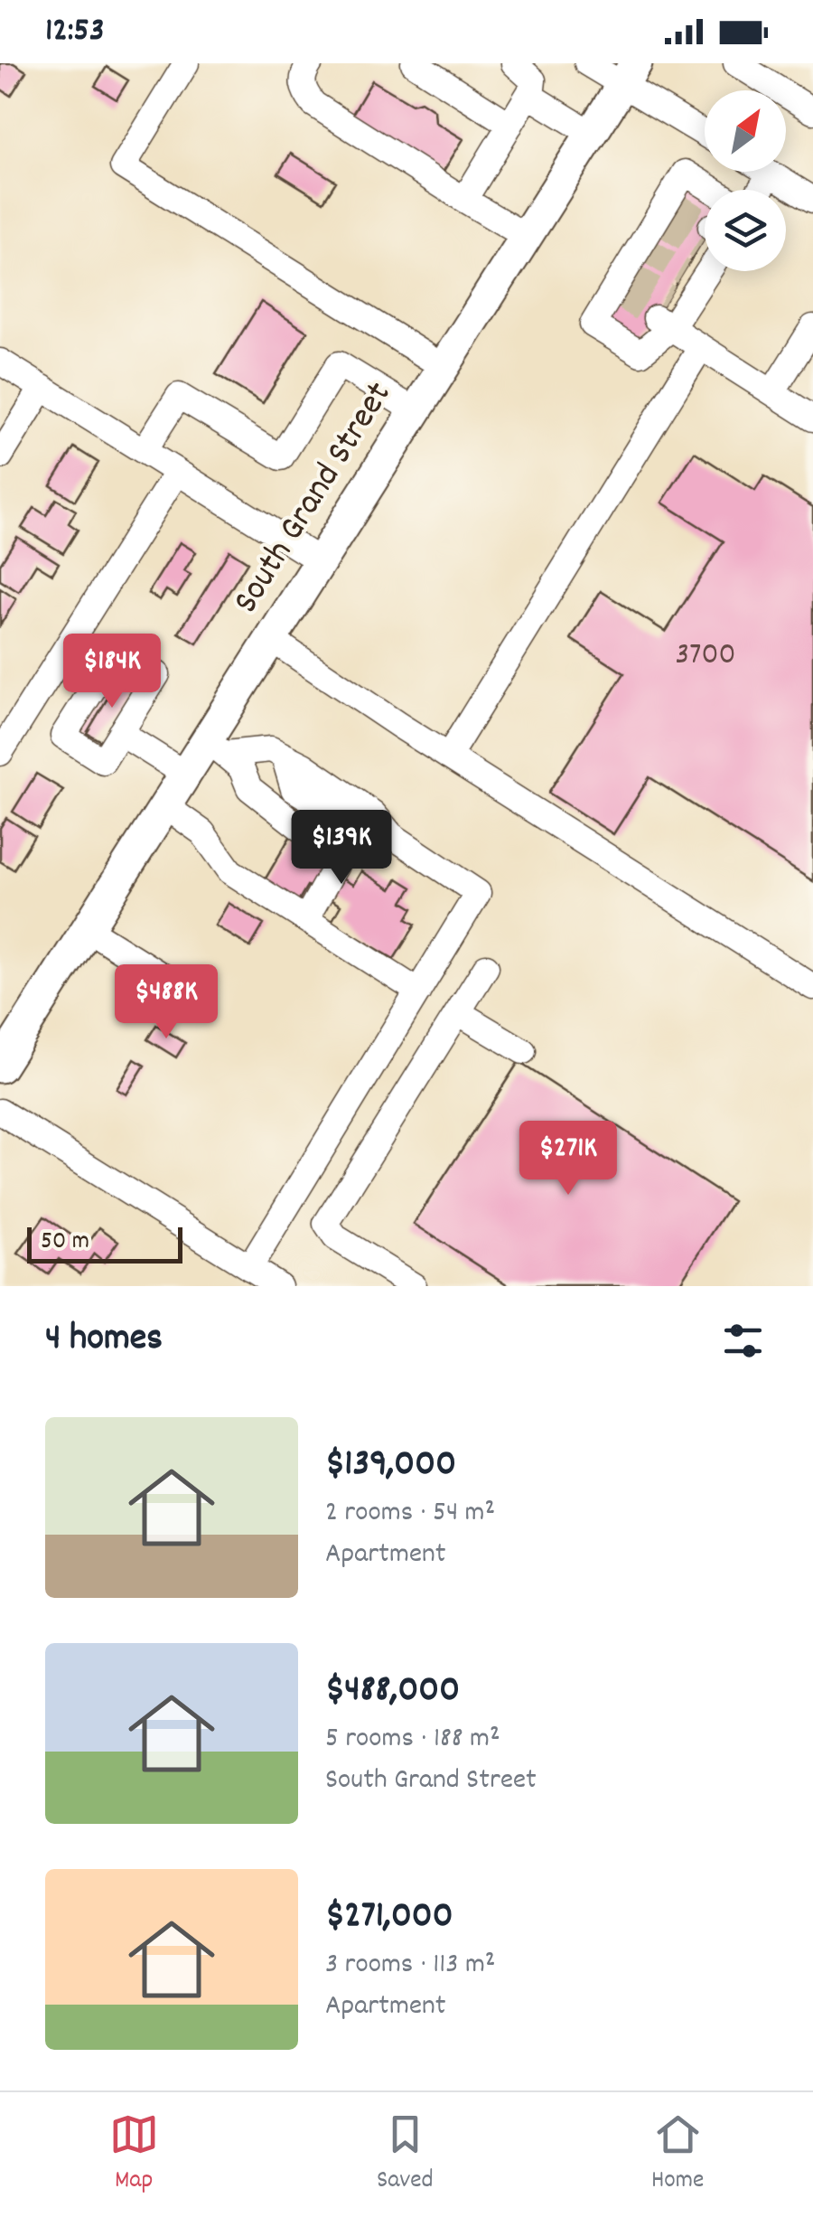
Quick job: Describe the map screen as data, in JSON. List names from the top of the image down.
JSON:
{
  "streets": {
    "main road": ["South Grand Street"]
  },
  "house_numbers": ["3700"],
  "scale_bar": "50 m",
  "north": "top right",
  "page": {
    "status": "12:53",
    "price": [
      "$184K",
      "$139K",
      "$488K",
      "$271K"
    ],
    "scale": "50 m",
    "heading": "4 homes",
    "list": [
      {
        "name": "$139,000",
        "note": "2 rooms · 54 m² · Apartment"
      },
      {
        "name": "$488,000",
        "note": "5 rooms · 188 m² · South Grand Street"
      },
      {
        "name": "$271,000",
        "note": "3 rooms · 113 m² · Apartment"
      }
    ],
    "tabs": ["Map", "Saved", "Home"]
  }
}
